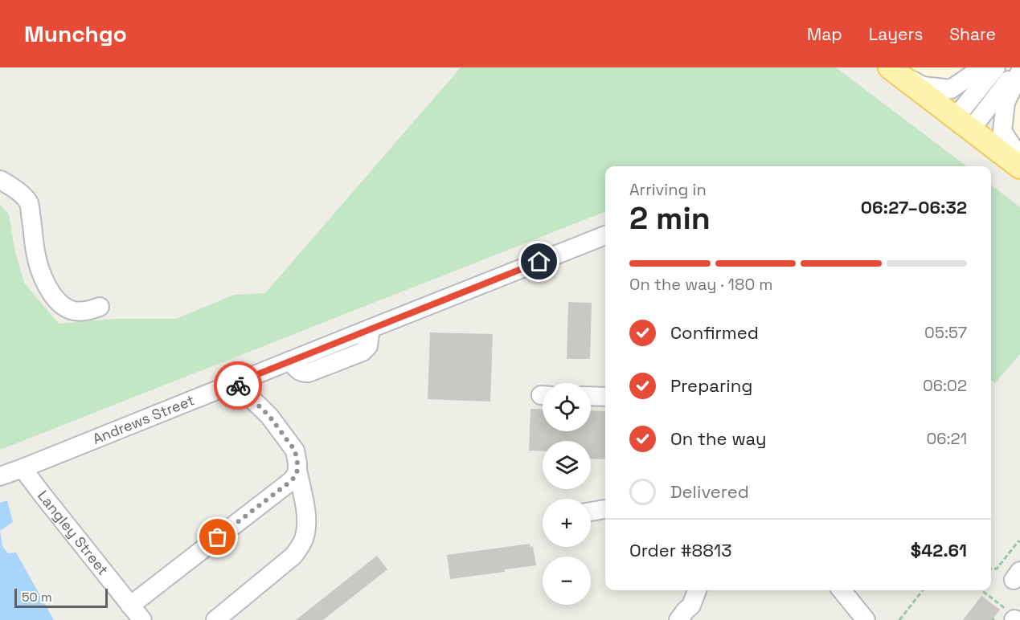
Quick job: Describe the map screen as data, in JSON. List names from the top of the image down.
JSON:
{
  "streets": {
    "street": ["Andrews Street", "Langley Street"]
  },
  "crossings": [
    ["Andrews Street", "Langley Street"]
  ],
  "scale_bar": "50 m",
  "page": {
    "header": "Munchgo",
    "nav": ["Map", "Layers", "Share"],
    "heading": ["2 min", "Arriving in", "06:27–06:32"],
    "panel": ["Order #8813", "$42.61"],
    "bar": "On the way · 180 m",
    "list": [
      ["Confirmed", "05:57"],
      ["Preparing", "06:02"],
      ["On the way", "06:21"],
      "Delivered"
    ],
    "map_buttons": ["+", "−"],
    "scale": "50 m"
  }
}
